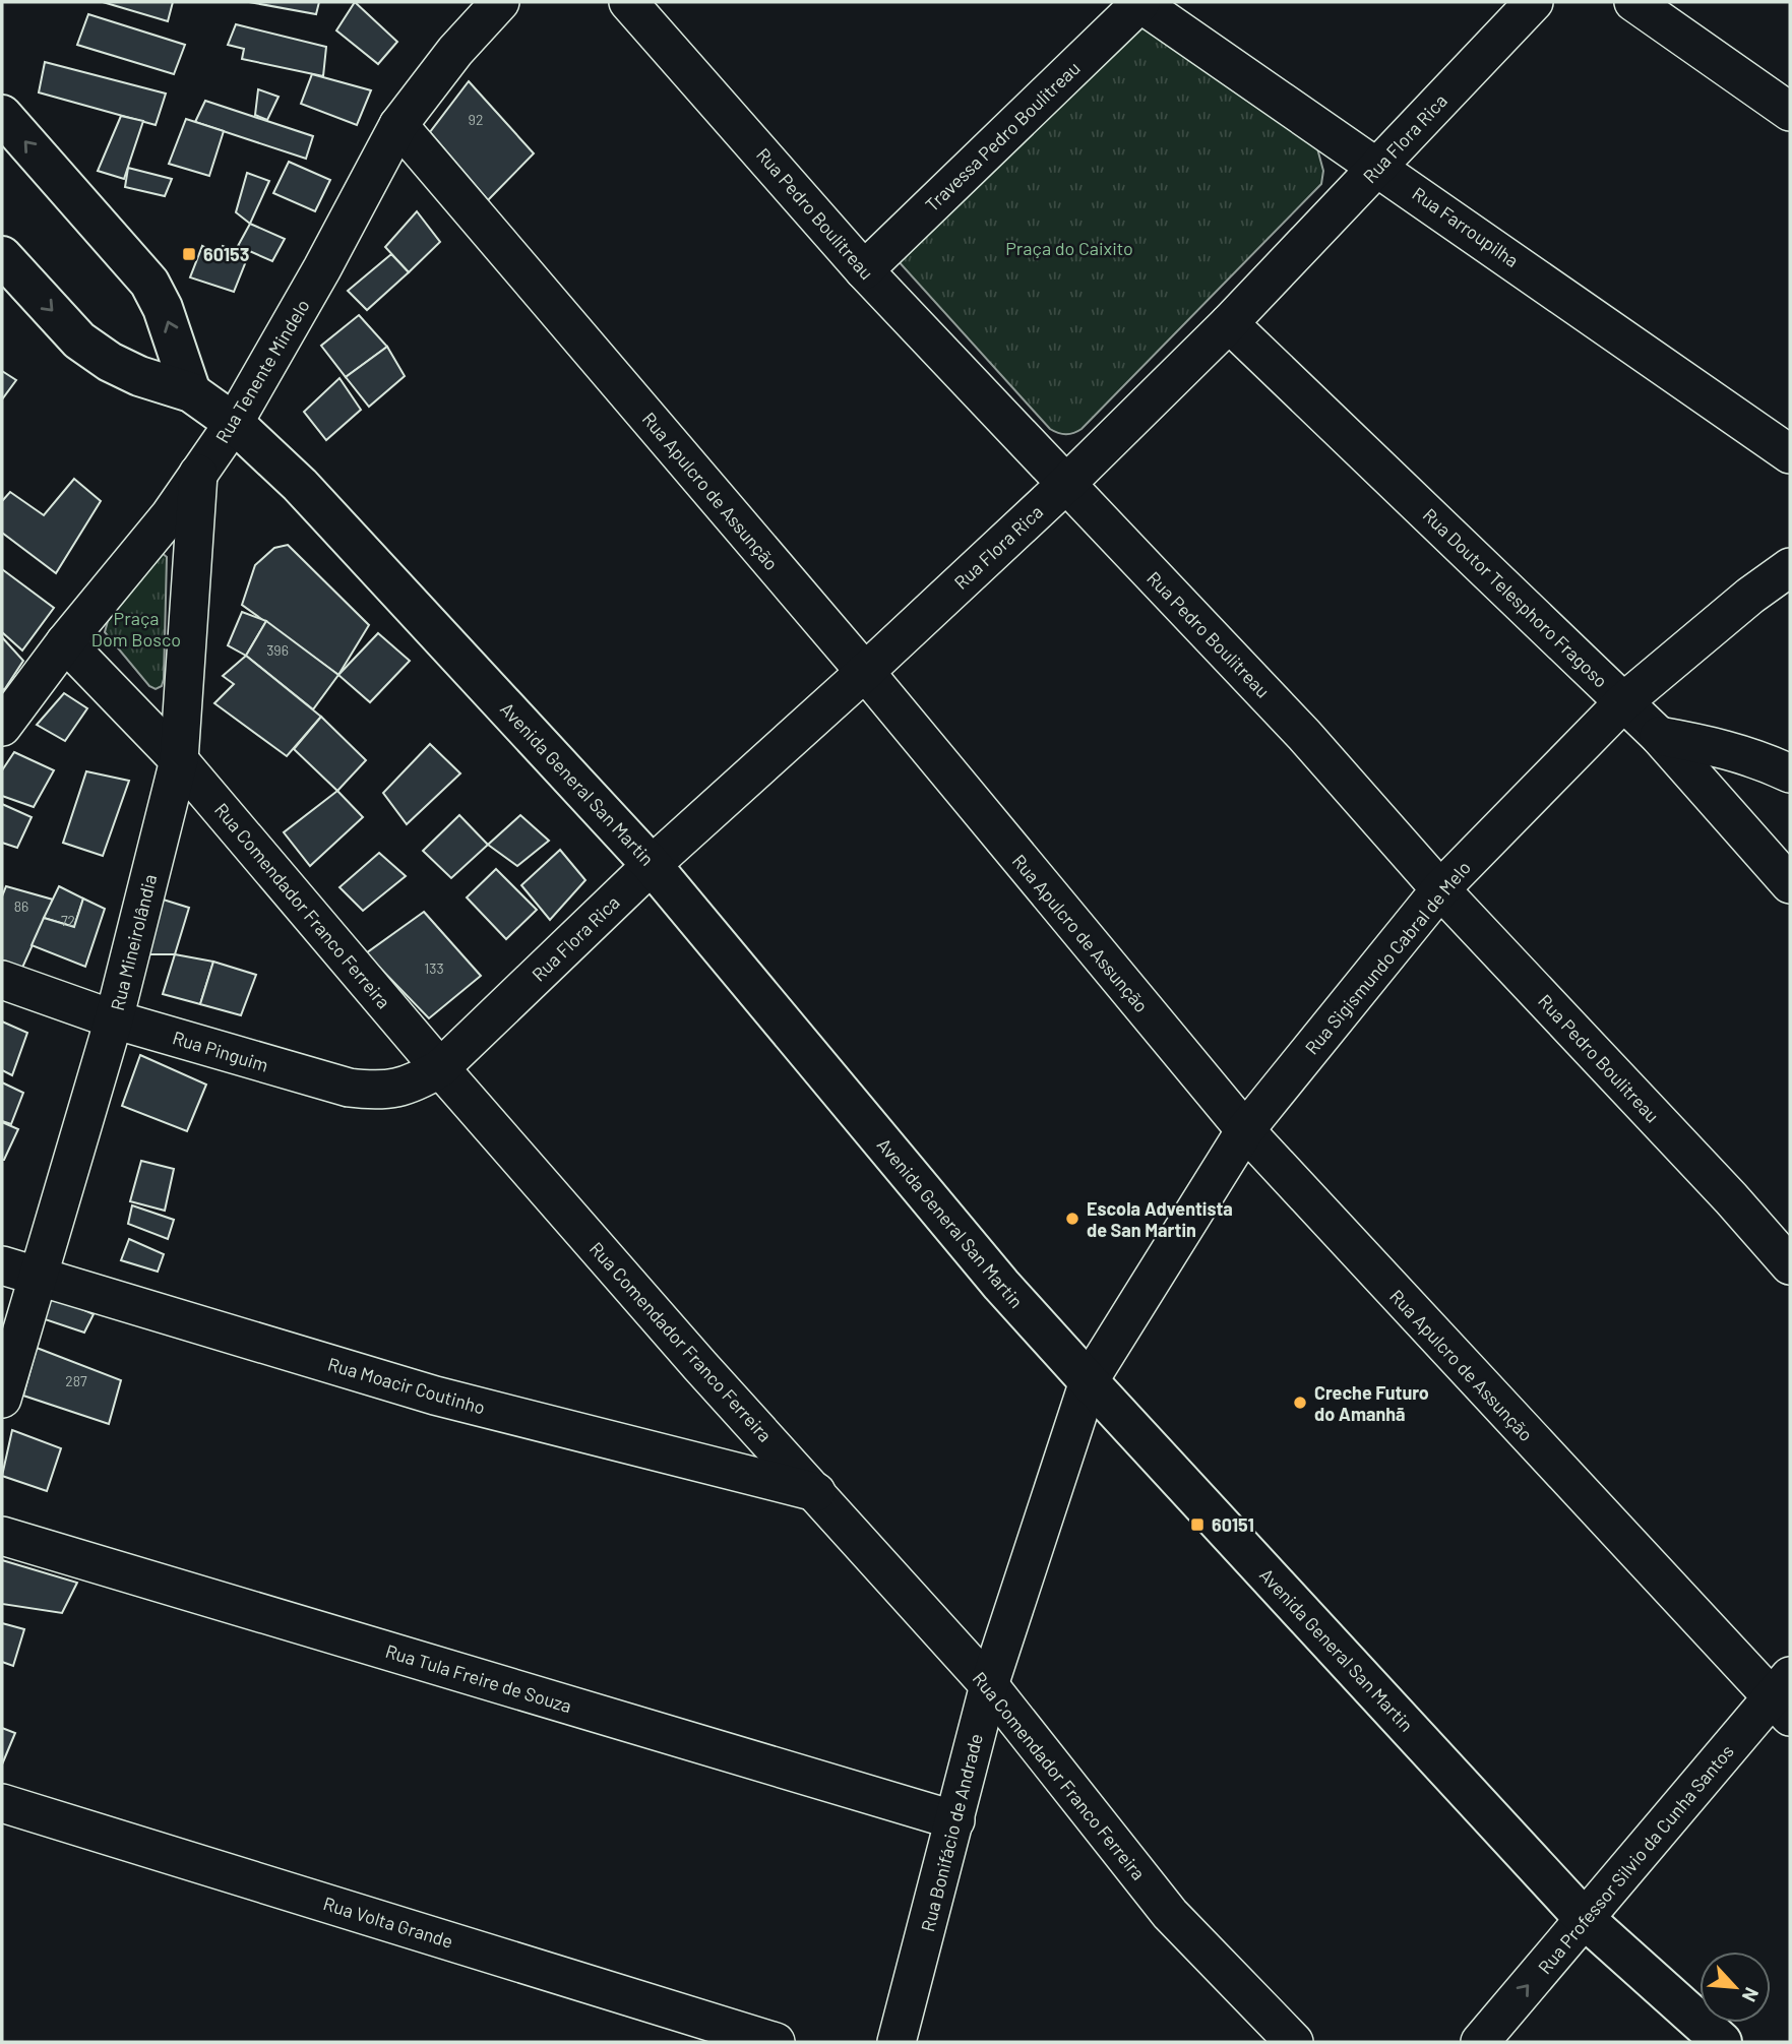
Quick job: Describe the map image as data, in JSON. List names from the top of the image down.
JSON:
{
  "streets": {
    "main road": ["Avenida General San Martin"],
    "street": [
      "Travessa Pedro Boulitreau",
      "Rua Flora Rica",
      "Rua Pedro Boulitreau",
      "Rua Farroupilha",
      "Rua Tenente Mindelo",
      "Rua Apulcro de Assunção",
      "Rua Doutor Telesphoro Fragoso",
      "Rua Comendador Franco Ferreira",
      "Rua Mineirolândia",
      "Rua Sigismundo Cabral de Melo",
      "Rua Pinguim",
      "Rua Moacir Coutinho",
      "Rua Tula Freire de Souza",
      "Rua Bonifácio de Andrade",
      "Rua Professor Silvio da Cunha Santos",
      "Rua Volta Grande"
    ]
  },
  "crossings": [
    ["Travessa Pedro Boulitreau", "Rua Pedro Boulitreau"],
    ["Travessa Pedro Boulitreau", "Rua Farroupilha"],
    ["Rua Flora Rica", "Rua Pedro Boulitreau"],
    ["Rua Flora Rica", "Rua Farroupilha"],
    ["Rua Flora Rica", "Rua Apulcro de Assunção"],
    ["Rua Flora Rica", "Rua Doutor Telesphoro Fragoso"],
    ["Rua Flora Rica", "Avenida General San Martin"],
    ["Rua Flora Rica", "Rua Comendador Franco Ferreira"],
    ["Rua Flora Rica", "Rua Pinguim"],
    ["Rua Pedro Boulitreau", "Rua Sigismundo Cabral de Melo"],
    ["Rua Tenente Mindelo", "Rua Apulcro de Assunção"],
    ["Rua Tenente Mindelo", "Avenida General San Martin"],
    ["Rua Tenente Mindelo", "Rua Comendador Franco Ferreira"],
    ["Rua Tenente Mindelo", "Rua Mineirolândia"],
    ["Rua Apulcro de Assunção", "Rua Sigismundo Cabral de Melo"],
    ["Rua Apulcro de Assunção", "Rua Professor Silvio da Cunha Santos"],
    ["Rua Doutor Telesphoro Fragoso", "Rua Sigismundo Cabral de Melo"],
    ["Avenida General San Martin", "Rua Sigismundo Cabral de Melo"],
    ["Avenida General San Martin", "Rua Bonifácio de Andrade"],
    ["Avenida General San Martin", "Rua Professor Silvio da Cunha Santos"],
    ["Rua Comendador Franco Ferreira", "Rua Mineirolândia"],
    ["Rua Comendador Franco Ferreira", "Rua Pinguim"],
    ["Rua Comendador Franco Ferreira", "Rua Moacir Coutinho"],
    ["Rua Comendador Franco Ferreira", "Rua Bonifácio de Andrade"],
    ["Rua Mineirolândia", "Rua Pinguim"],
    ["Rua Mineirolândia", "Rua Moacir Coutinho"],
    ["Rua Sigismundo Cabral de Melo", "Rua Bonifácio de Andrade"],
    ["Rua Tula Freire de Souza", "Rua Bonifácio de Andrade"]
  ],
  "one_way": ["Rua Professor Silvio da Cunha Santos"],
  "parks": ["Praça do Caixito", "Praça Dom Bosco"],
  "places": {
    "transit": ["60153", "60151"],
    "other": ["Escola Adventista de San Martin", "Creche Futuro do Amanhã"]
  },
  "house_numbers": [
    "92",
    "396",
    "86",
    "72",
    "133",
    "287"
  ],
  "north": "bottom right"
}
